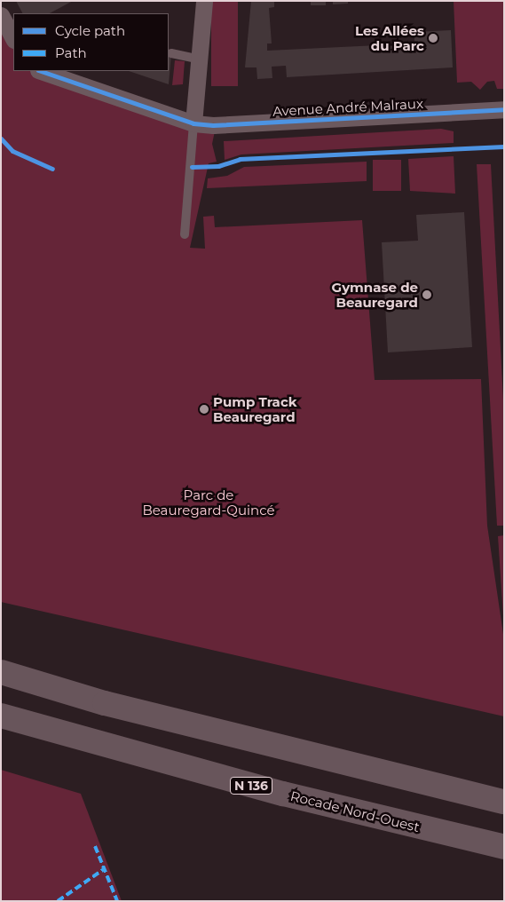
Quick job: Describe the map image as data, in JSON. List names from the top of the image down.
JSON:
{
  "streets": {
    "highway": ["N 136", "Rocade Nord-Ouest"],
    "street": ["Avenue André Malraux"]
  },
  "parks": ["Parc de Beauregard-Quincé"],
  "places": ["Les Allées du Parc", "Gymnase de Beauregard", "Pump Track Beauregard"],
  "legend": ["Cycle path", "Path"]
}
